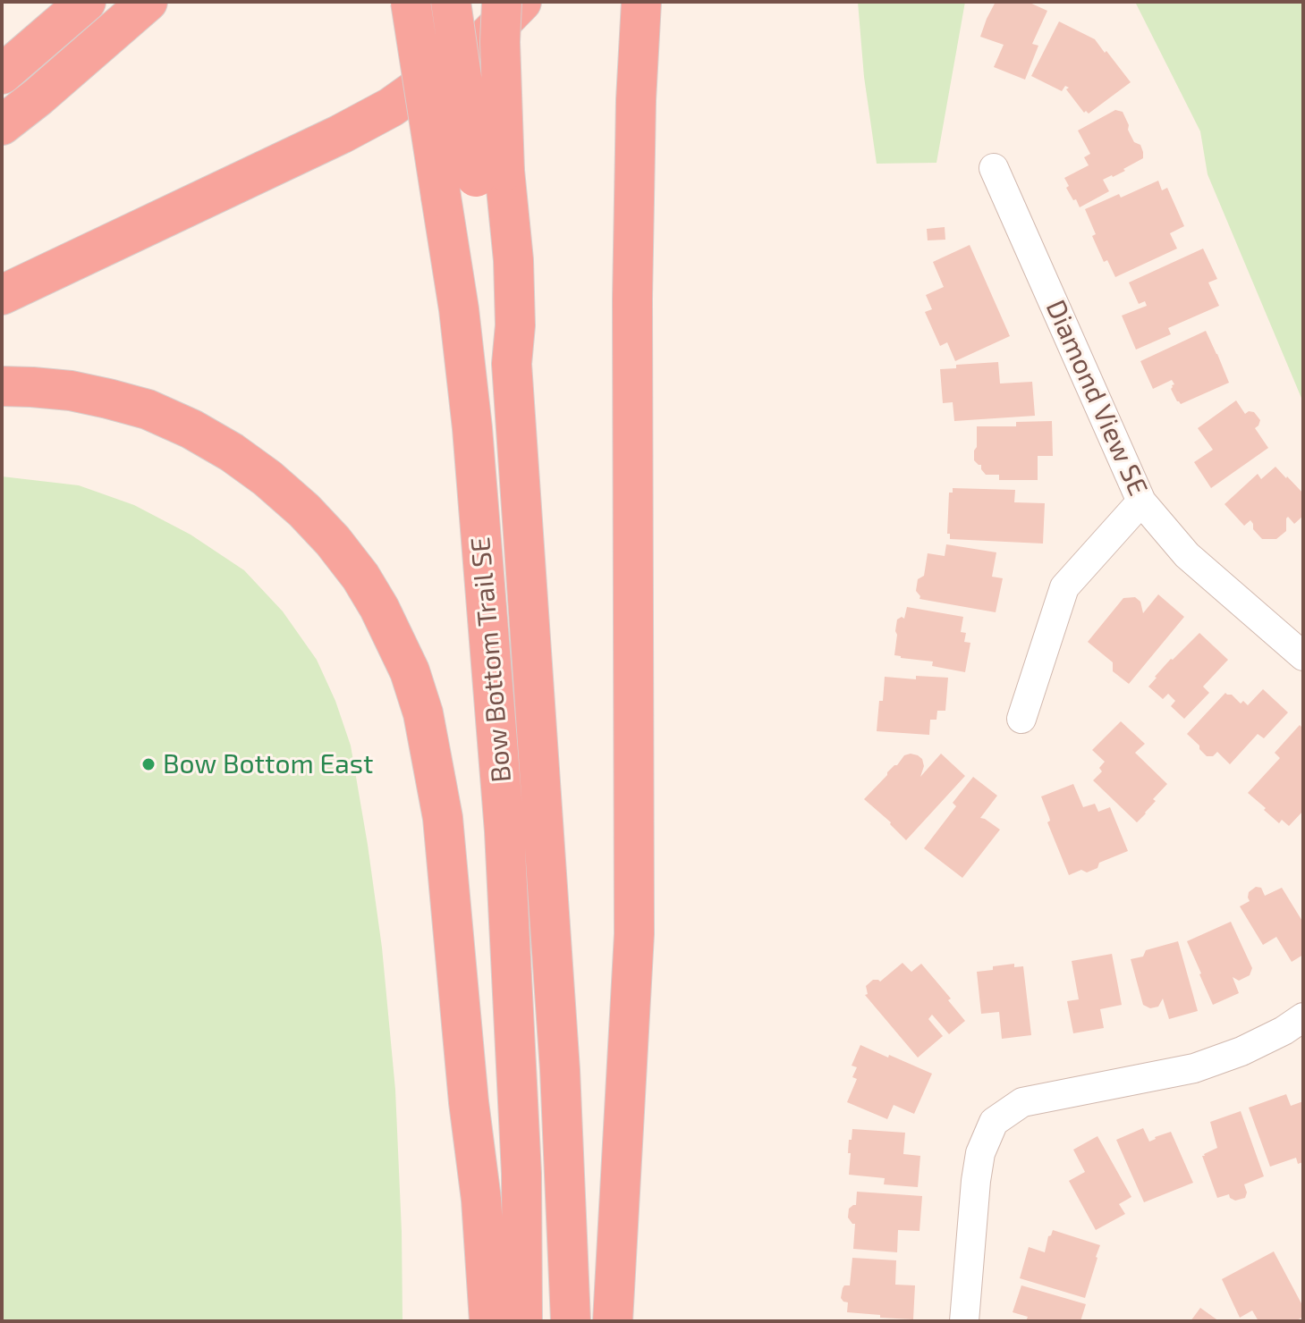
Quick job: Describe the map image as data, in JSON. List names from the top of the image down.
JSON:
{
  "streets": {
    "highway": ["Bow Bottom Trail SE"],
    "street": ["Diamond View SE"]
  },
  "places": ["Bow Bottom East"]
}
